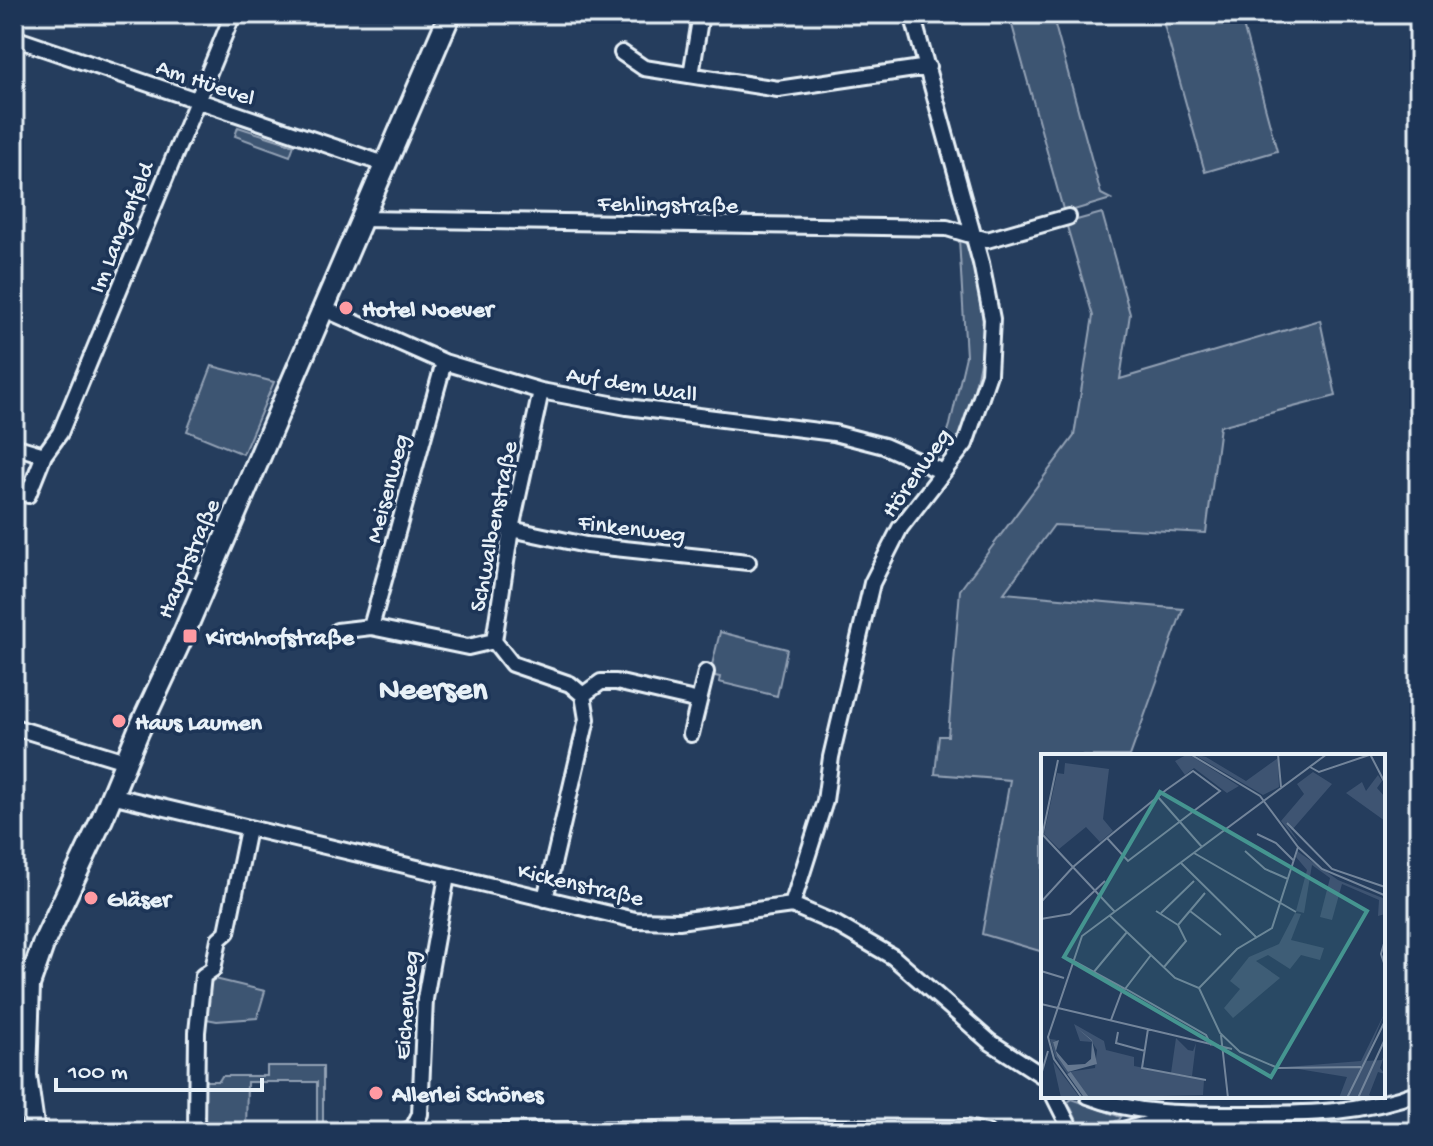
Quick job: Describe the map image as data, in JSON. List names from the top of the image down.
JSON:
{
  "streets": {
    "street": [
      "Am Hüevel",
      "Fehlingstraße",
      "Im Langenfeld",
      "Auf dem Wall",
      "Hörenweg",
      "Meisenweg",
      "Schwalbenstraße",
      "Finkenweg",
      "Hauptstraße",
      "Kickenstraße",
      "Eichenweg"
    ]
  },
  "crossings": [
    ["Am Hüevel", "Im Langenfeld"],
    ["Am Hüevel", "Hauptstraße"],
    ["Fehlingstraße", "Hörenweg"],
    ["Fehlingstraße", "Hauptstraße"],
    ["Auf dem Wall", "Hörenweg"],
    ["Auf dem Wall", "Meisenweg"],
    ["Auf dem Wall", "Schwalbenstraße"],
    ["Auf dem Wall", "Hauptstraße"],
    ["Hörenweg", "Kickenstraße"],
    ["Schwalbenstraße", "Finkenweg"],
    ["Hauptstraße", "Kickenstraße"],
    ["Kickenstraße", "Eichenweg"]
  ],
  "districts": ["Neersen"],
  "places": {
    "other": [
      "Hotel Noever",
      "Haus Laumen",
      "Gläser",
      "Allerlei Schönes"
    ],
    "transit": ["Kirchhofstraße"]
  },
  "scale_bar": "100 m"
}
